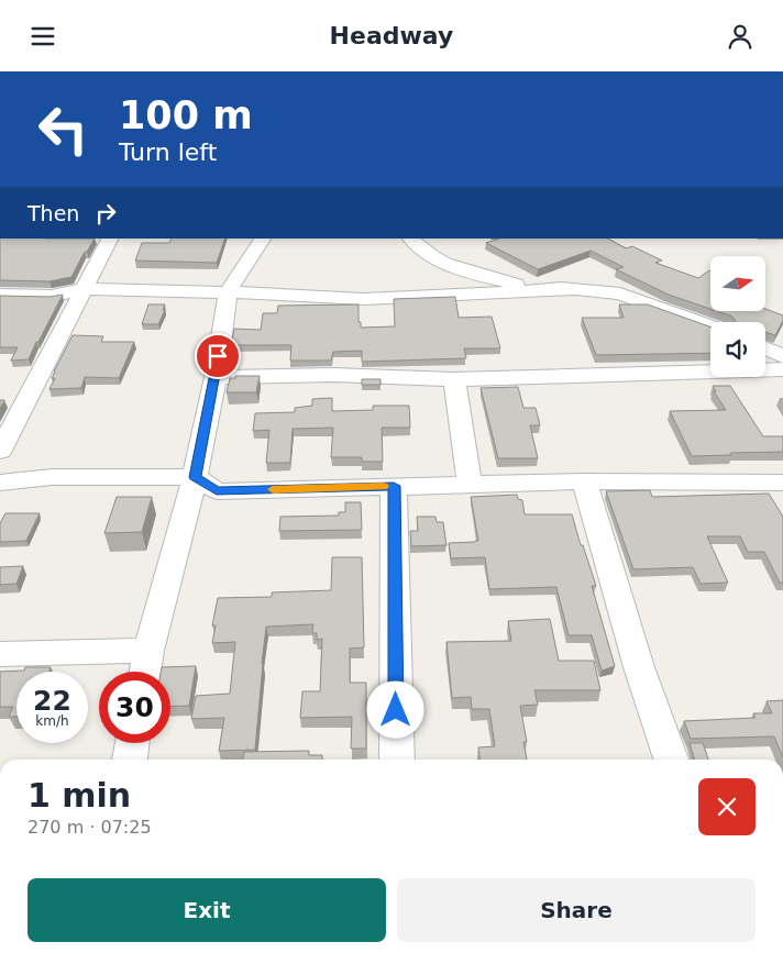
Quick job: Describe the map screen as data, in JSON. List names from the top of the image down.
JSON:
{
  "north": "right",
  "page": {
    "header": "Headway",
    "turn": ["100 m", "Turn left"],
    "then": "Then",
    "speed": "22 km/h",
    "limit": "30",
    "heading": ["1 min", "270 m · 07:25"],
    "buttons": ["Exit", "Share"]
  }
}
